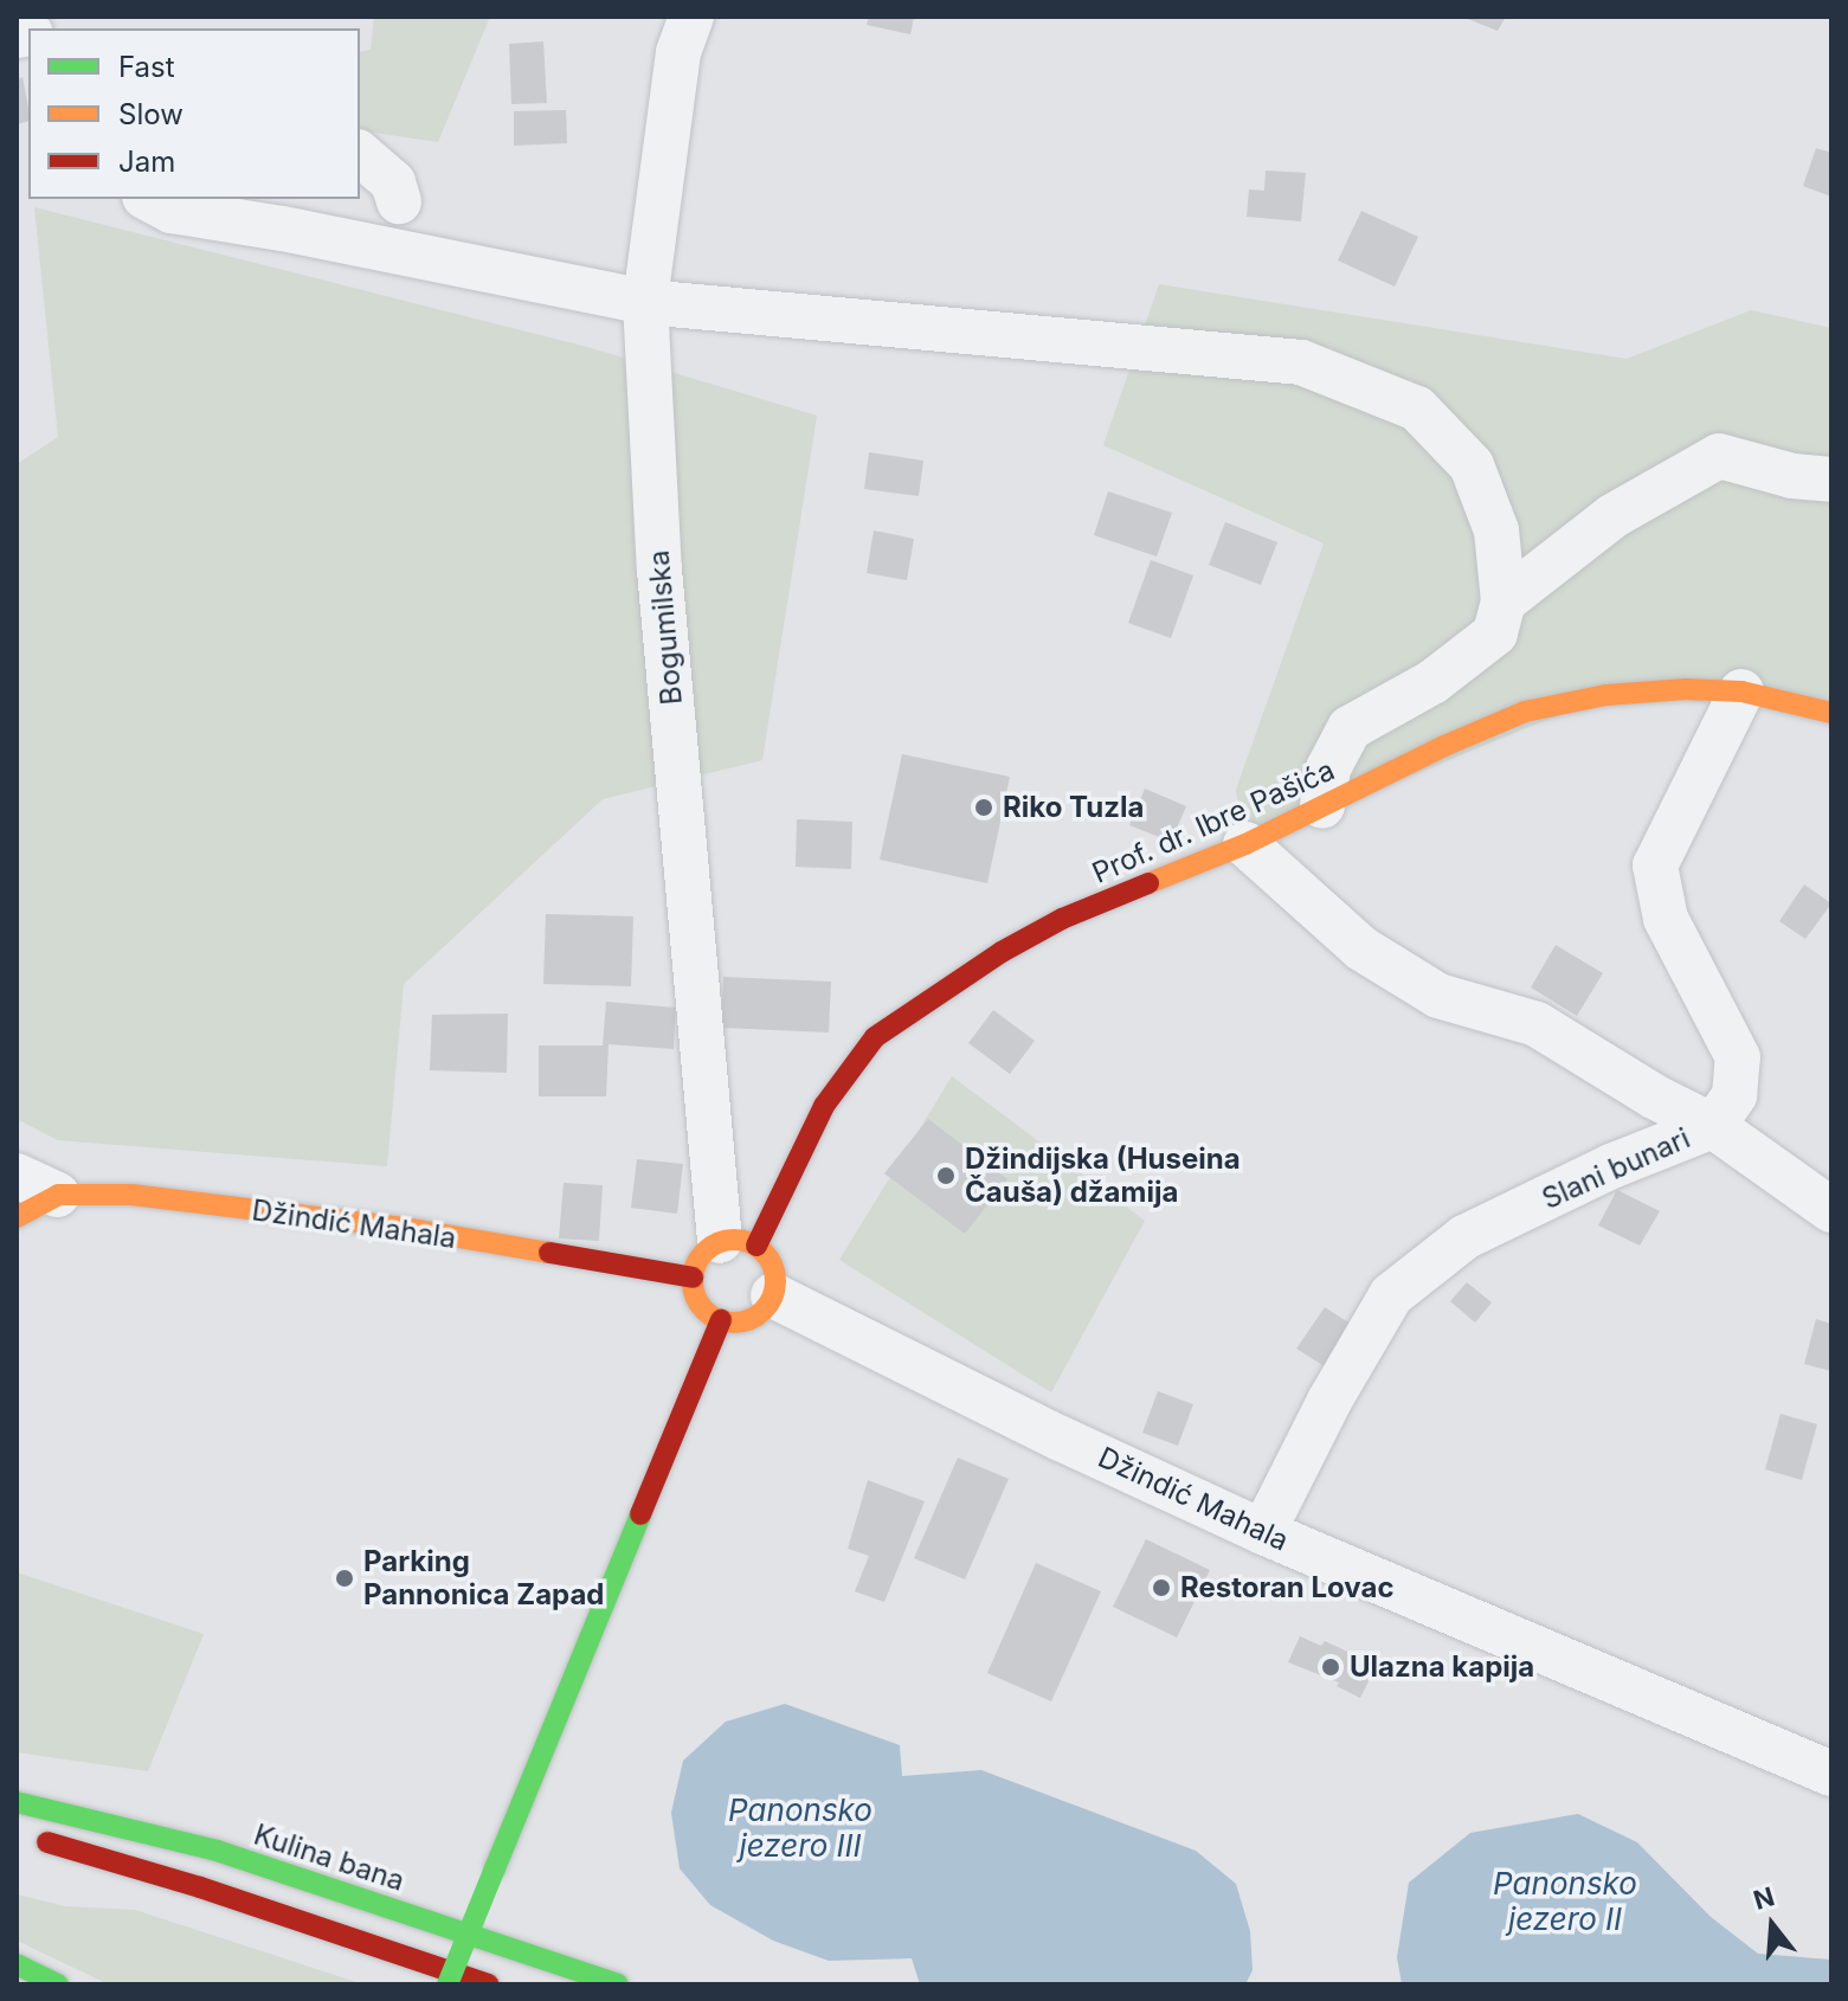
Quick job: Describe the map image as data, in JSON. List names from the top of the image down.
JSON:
{
  "streets": {
    "street": [
      "Bogumilska",
      "Prof. dr. Ibre Pašića",
      "Slani bunari",
      "Džindić Mahala",
      "Kulina bana"
    ]
  },
  "crossings": [
    ["Bogumilska", "Prof. dr. Ibre Pašića"],
    ["Bogumilska", "Džindić Mahala"],
    ["Prof. dr. Ibre Pašića", "Slani bunari"],
    ["Prof. dr. Ibre Pašića", "Džindić Mahala"],
    ["Slani bunari", "Džindić Mahala"]
  ],
  "water": ["Panonsko jezero III", "Panonsko jezero II"],
  "places": [
    "Riko Tuzla",
    "Džindijska (Huseina Čauša) džamija",
    "Parking Pannonica Zapad",
    "Restoran Lovac",
    "Ulazna kapija"
  ],
  "legend": ["Fast", "Slow", "Jam"],
  "north": "top"
}
